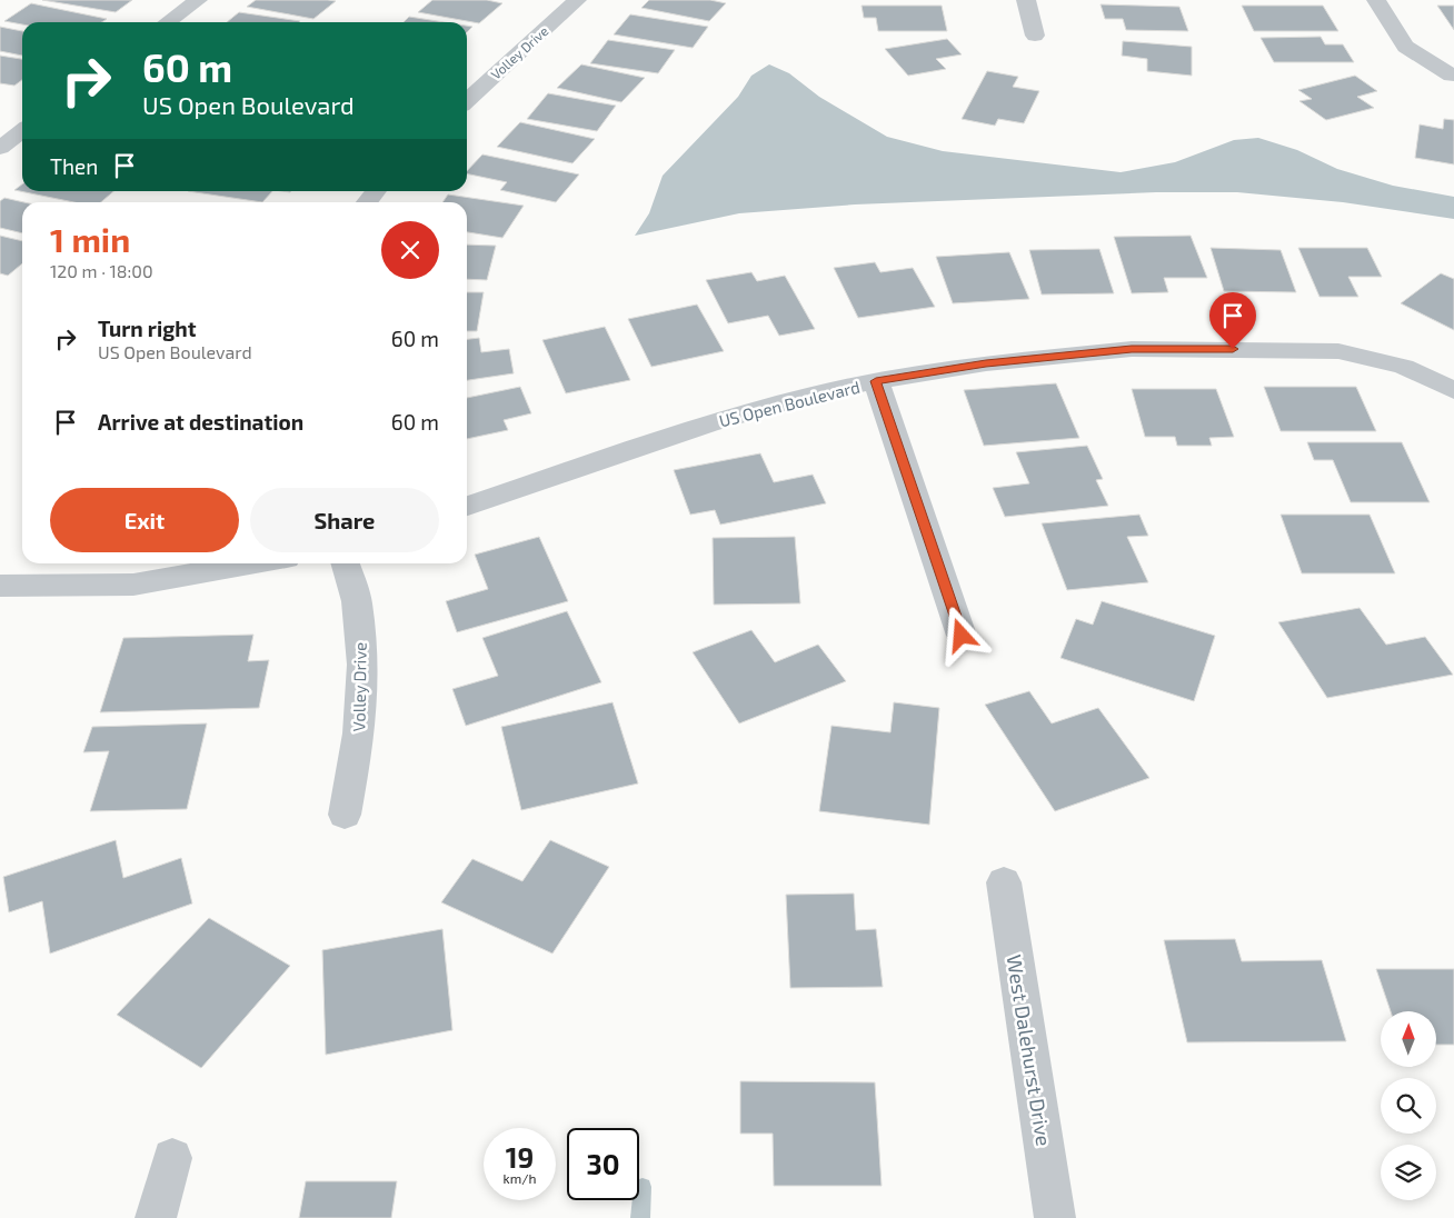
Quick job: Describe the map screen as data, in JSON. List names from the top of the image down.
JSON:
{
  "streets": {
    "street": ["Volley Drive", "US Open Boulevard", "West Dalehurst Drive"]
  },
  "north": "top",
  "page": {
    "turn": ["60 m", "US Open Boulevard"],
    "then": "Then",
    "heading": ["1 min", "120 m · 18:00"],
    "list": [
      {
        "name": "Turn right",
        "note": "US Open Boulevard",
        "value": "60 m"
      },
      {
        "name": "Arrive at destination",
        "value": "60 m"
      }
    ],
    "buttons": ["Exit", "Share"],
    "speed": "19 km/h",
    "limit": "30"
  }
}
